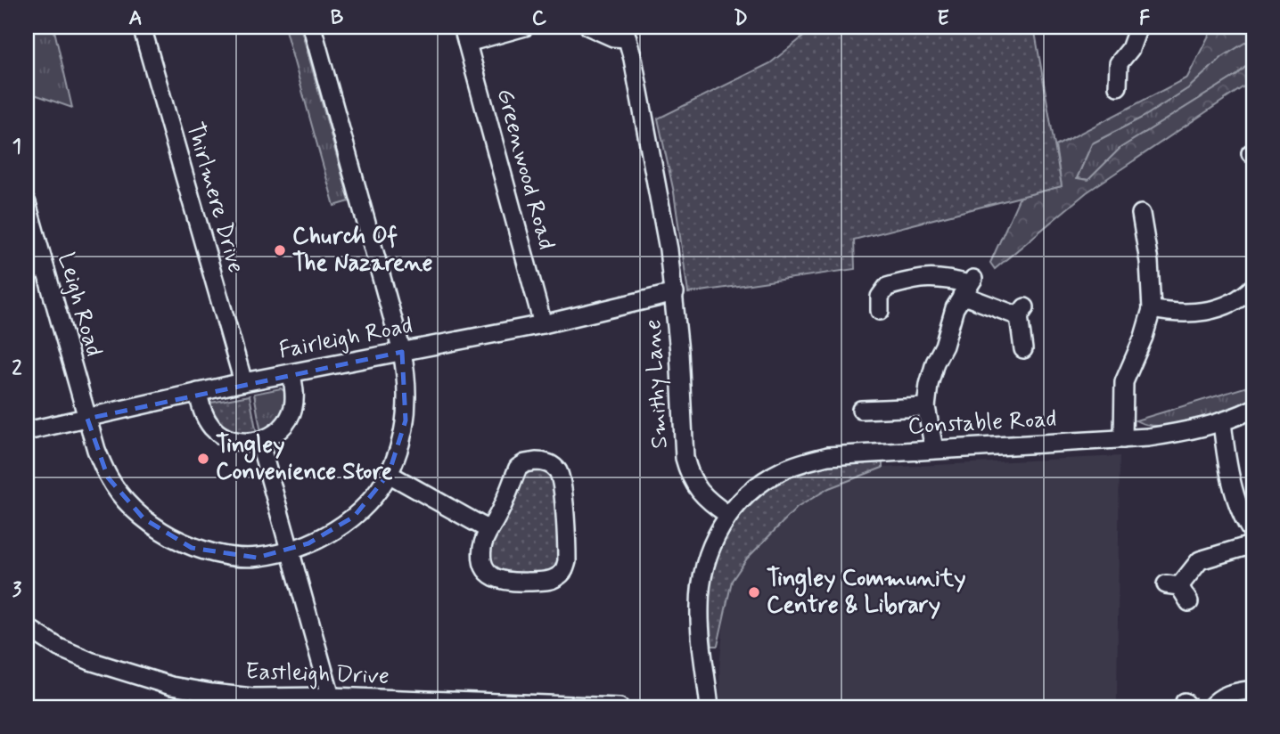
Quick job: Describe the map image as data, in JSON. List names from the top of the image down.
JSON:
{
  "streets": {
    "street": [
      "Greenwood Road",
      "Thirlmere Drive",
      "Leigh Road",
      "Fairleigh Road",
      "Smithy Lane",
      "Constable Road",
      "Eastleigh Drive"
    ]
  },
  "crossings": [
    ["Greenwood Road", "Fairleigh Road"],
    ["Thirlmere Drive", "Fairleigh Road"],
    ["Leigh Road", "Fairleigh Road"],
    ["Fairleigh Road", "Smithy Lane"],
    ["Smithy Lane", "Constable Road"]
  ],
  "places": ["Church Of The Nazarene", "Tingley Convenience Store", "Tingley Community Centre & Library"],
  "grid": {
    "columns": [
      "A",
      "B",
      "C",
      "D",
      "E",
      "F"
    ],
    "rows": ["1", "2", "3"]
  }
}
